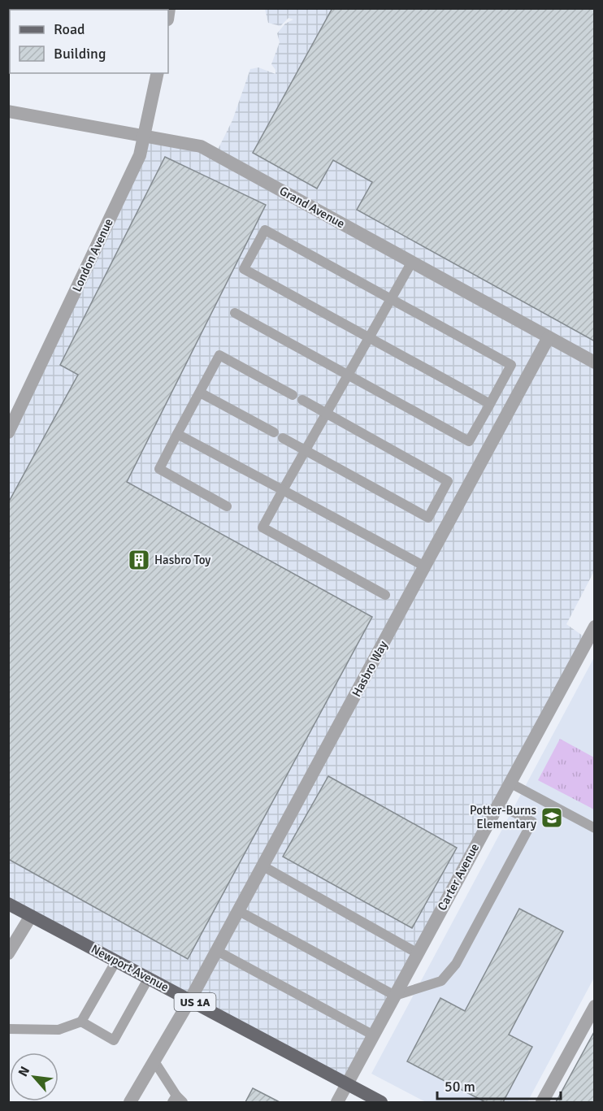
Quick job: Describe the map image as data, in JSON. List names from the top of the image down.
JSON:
{
  "streets": {
    "main road": ["Newport Avenue", "US 1A"],
    "street": [
      "Grand Avenue",
      "London Avenue",
      "Hasbro Way",
      "Carter Avenue"
    ]
  },
  "crossings": [
    ["Grand Avenue", "London Avenue"],
    ["Grand Avenue", "Hasbro Way"],
    ["Hasbro Way", "Newport Avenue"],
    ["Carter Avenue", "Newport Avenue"]
  ],
  "places": {
    "building": ["Hasbro Toy"],
    "school or university": ["Potter-Burns Elementary"]
  },
  "legend": ["Road", "Building"],
  "scale_bar": "50 m",
  "north": "top left"
}
